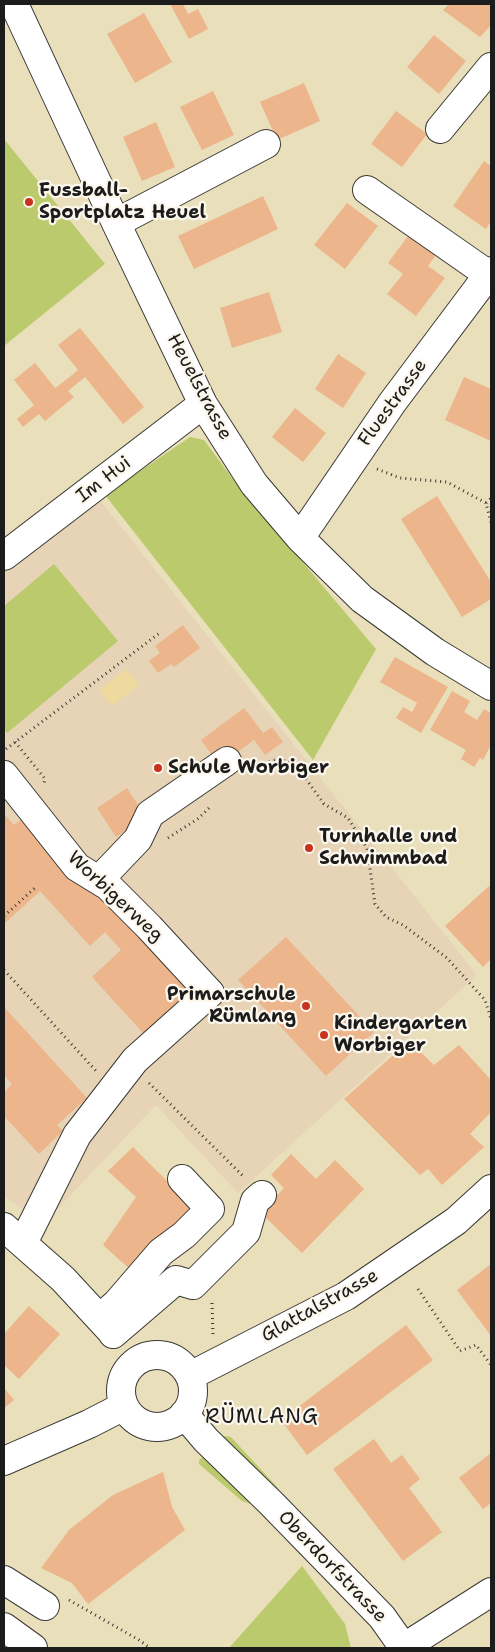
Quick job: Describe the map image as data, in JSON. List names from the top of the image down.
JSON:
{
  "streets": {
    "street": [
      "Heuelstrasse",
      "Fluestrasse",
      "Im Hui",
      "Worbigerweg",
      "Glattalstrasse",
      "Oberdorfstrasse"
    ]
  },
  "crossings": [
    ["Heuelstrasse", "Fluestrasse"],
    ["Heuelstrasse", "Im Hui"],
    ["Glattalstrasse", "Oberdorfstrasse"]
  ],
  "districts": ["RÜMLANG"],
  "places": [
    "Fussball- Sportplatz Heuel",
    "Schule Worbiger",
    "Turnhalle und Schwimmbad",
    "Primarschule Rümlang",
    "Kindergarten Worbiger"
  ]
}
